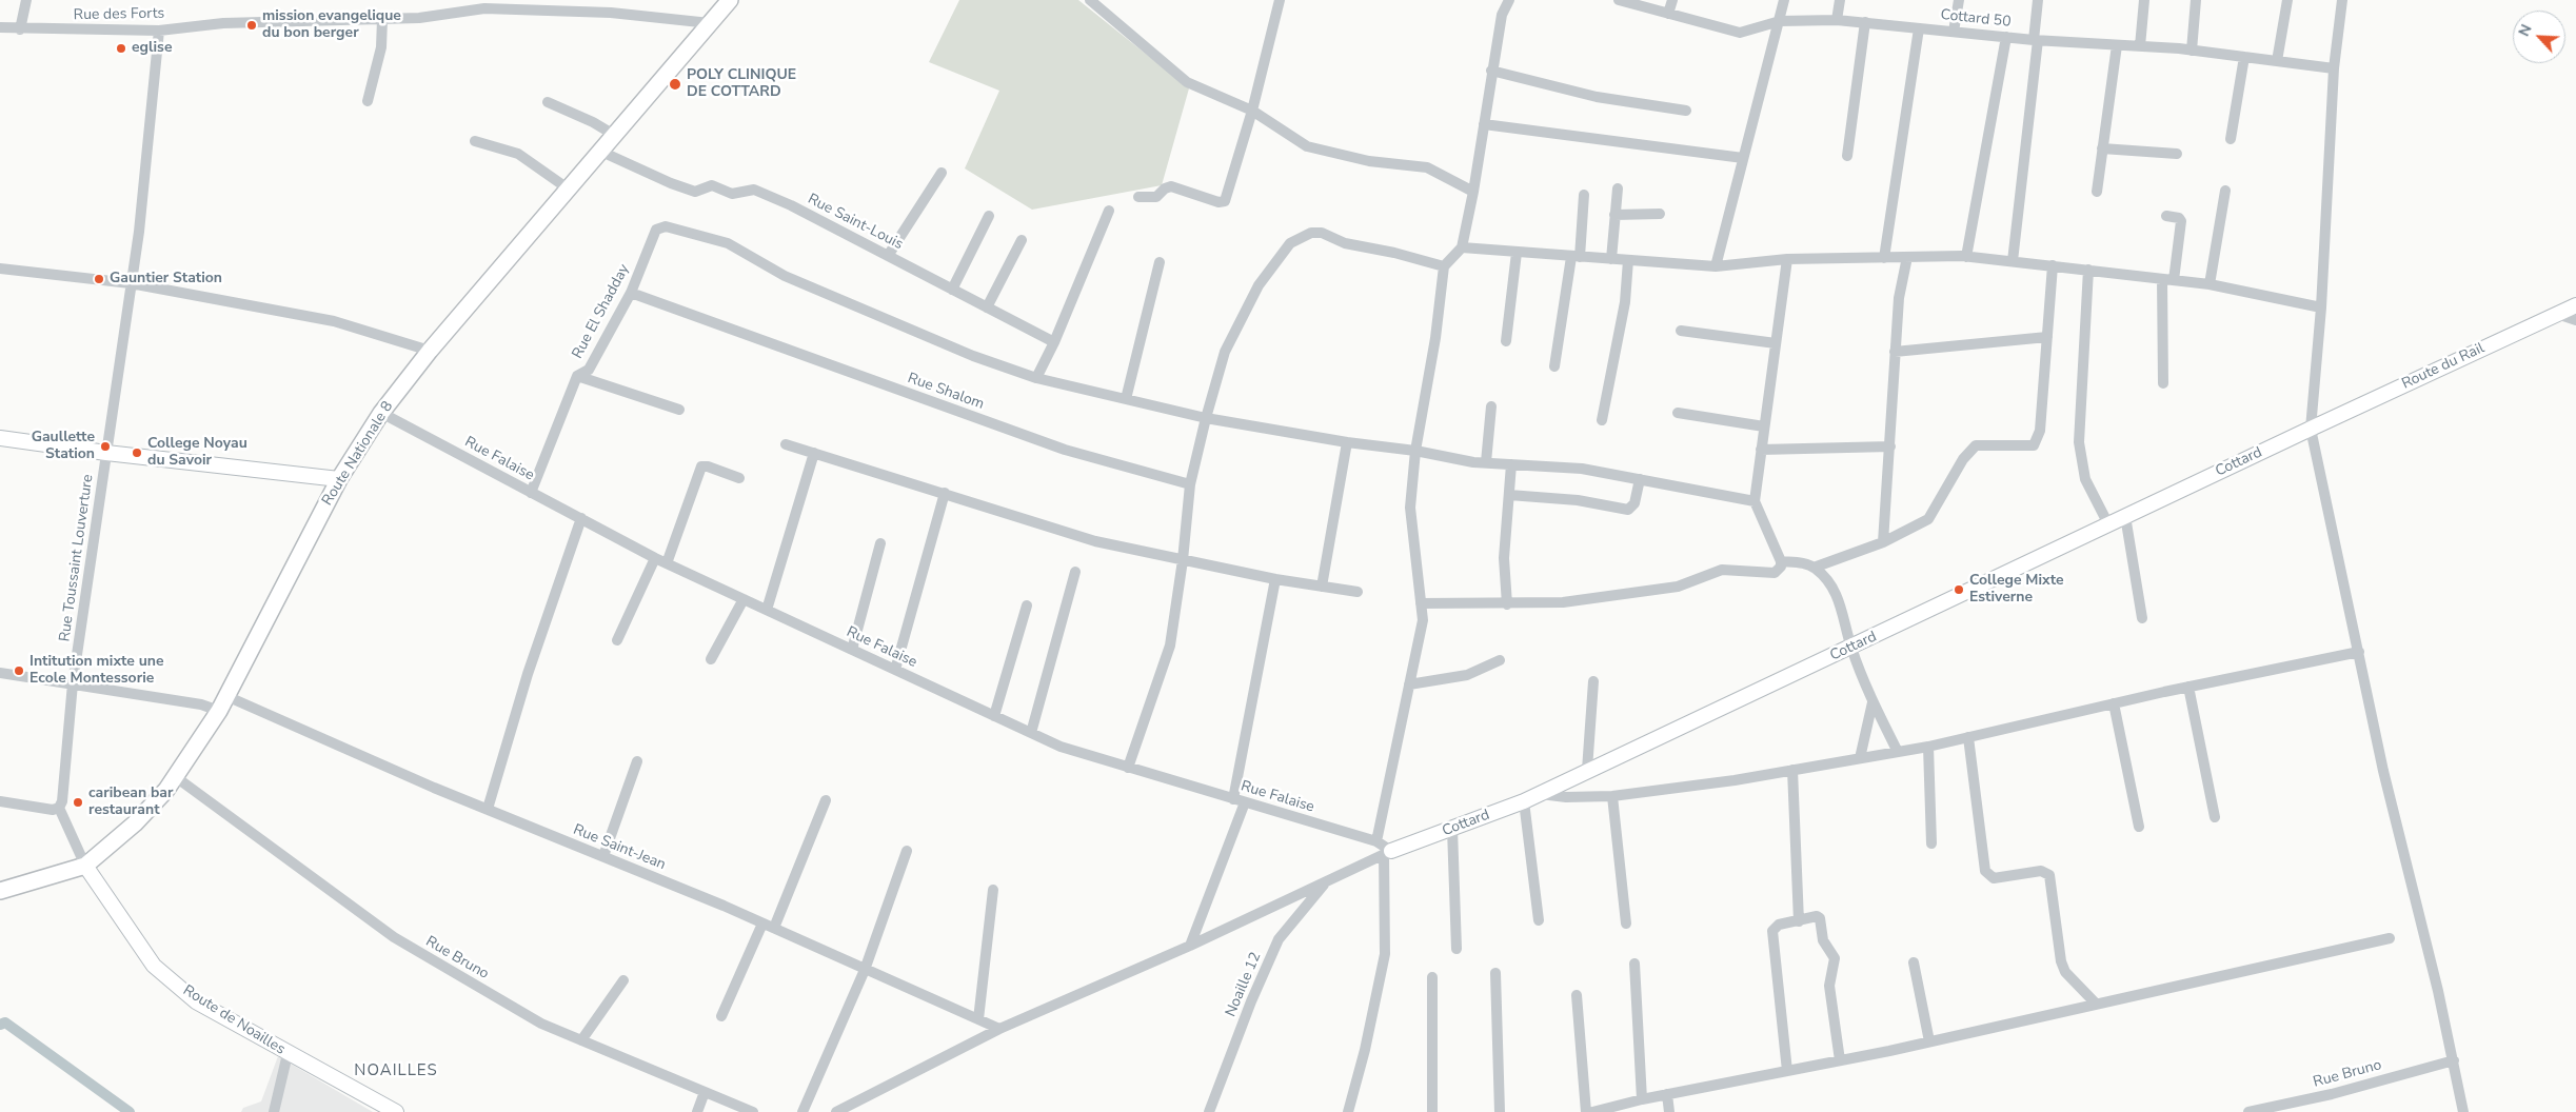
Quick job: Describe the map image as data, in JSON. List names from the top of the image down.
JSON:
{
  "streets": {
    "main road": ["Route Nationale 8"],
    "street": [
      "Rue des Forts",
      "Cottard 50",
      "Rue Saint-Louis",
      "Rue El Shadday",
      "Route du Rail",
      "Rue Shalom",
      "Rue Falaise",
      "Cottard",
      "Rue Toussaint Louverture",
      "Rue Saint-Jean",
      "Rue Bruno",
      "Noaille 12",
      "Route de Noailles"
    ]
  },
  "crossings": [
    ["Rue des Forts", "Route Nationale 8"],
    ["Rue des Forts", "Rue Toussaint Louverture"],
    ["Rue Saint-Louis", "Route Nationale 8"],
    ["Rue El Shadday", "Rue Shalom"],
    ["Rue El Shadday", "Rue Falaise"],
    ["Route du Rail", "Cottard"],
    ["Route Nationale 8", "Rue Falaise"],
    ["Route Nationale 8", "Rue Saint-Jean"],
    ["Route Nationale 8", "Rue Bruno"],
    ["Route Nationale 8", "Route de Noailles"],
    ["Rue Falaise", "Cottard"]
  ],
  "districts": ["NOAILLES"],
  "places": [
    "mission evangelique du bon berger",
    "eglise",
    "POLY CLINIQUE DE COTTARD",
    "Gauntier Station",
    "Gaullette Station",
    "College Noyau du Savoir",
    "College Mixte Estiverne",
    "Intitution mixte une Ecole Montessorie",
    "caribean bar restaurant"
  ],
  "north": "top left"
}
